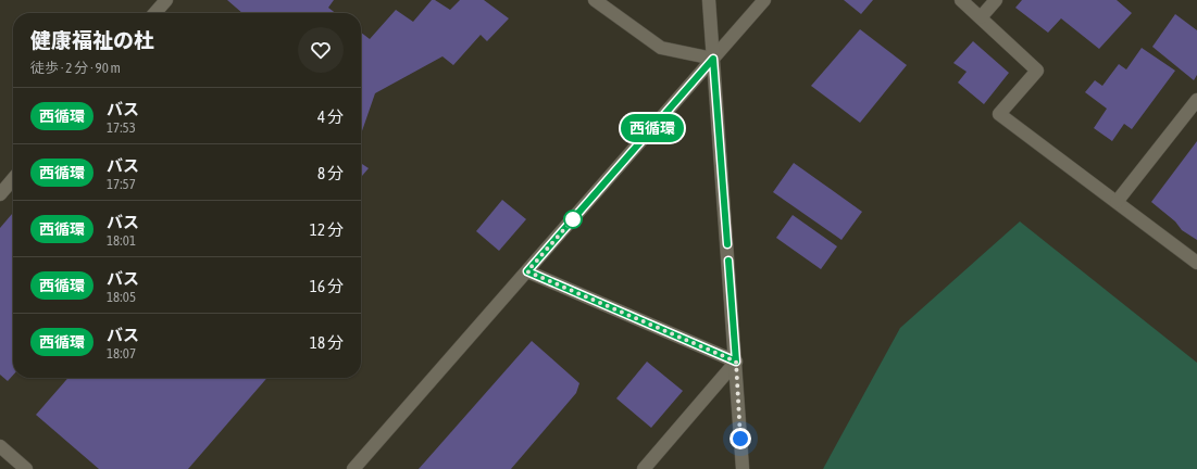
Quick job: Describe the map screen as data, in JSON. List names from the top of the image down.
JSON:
{
  "lines": ["bus line 西循環"],
  "page": {
    "on_map": "西循環",
    "heading": ["健康福祉の杜", "徒歩 · 2 分 · 90 m"],
    "list": [
      {
        "mark": "西循環",
        "name": "バス",
        "note": "17:53",
        "value": "4 分"
      },
      {
        "mark": "西循環",
        "name": "バス",
        "note": "17:57",
        "value": "8 分"
      },
      {
        "mark": "西循環",
        "name": "バス",
        "note": "18:01",
        "value": "12 分"
      },
      {
        "mark": "西循環",
        "name": "バス",
        "note": "18:05",
        "value": "16 分"
      },
      {
        "mark": "西循環",
        "name": "バス",
        "note": "18:07",
        "value": "18 分"
      }
    ]
  }
}
